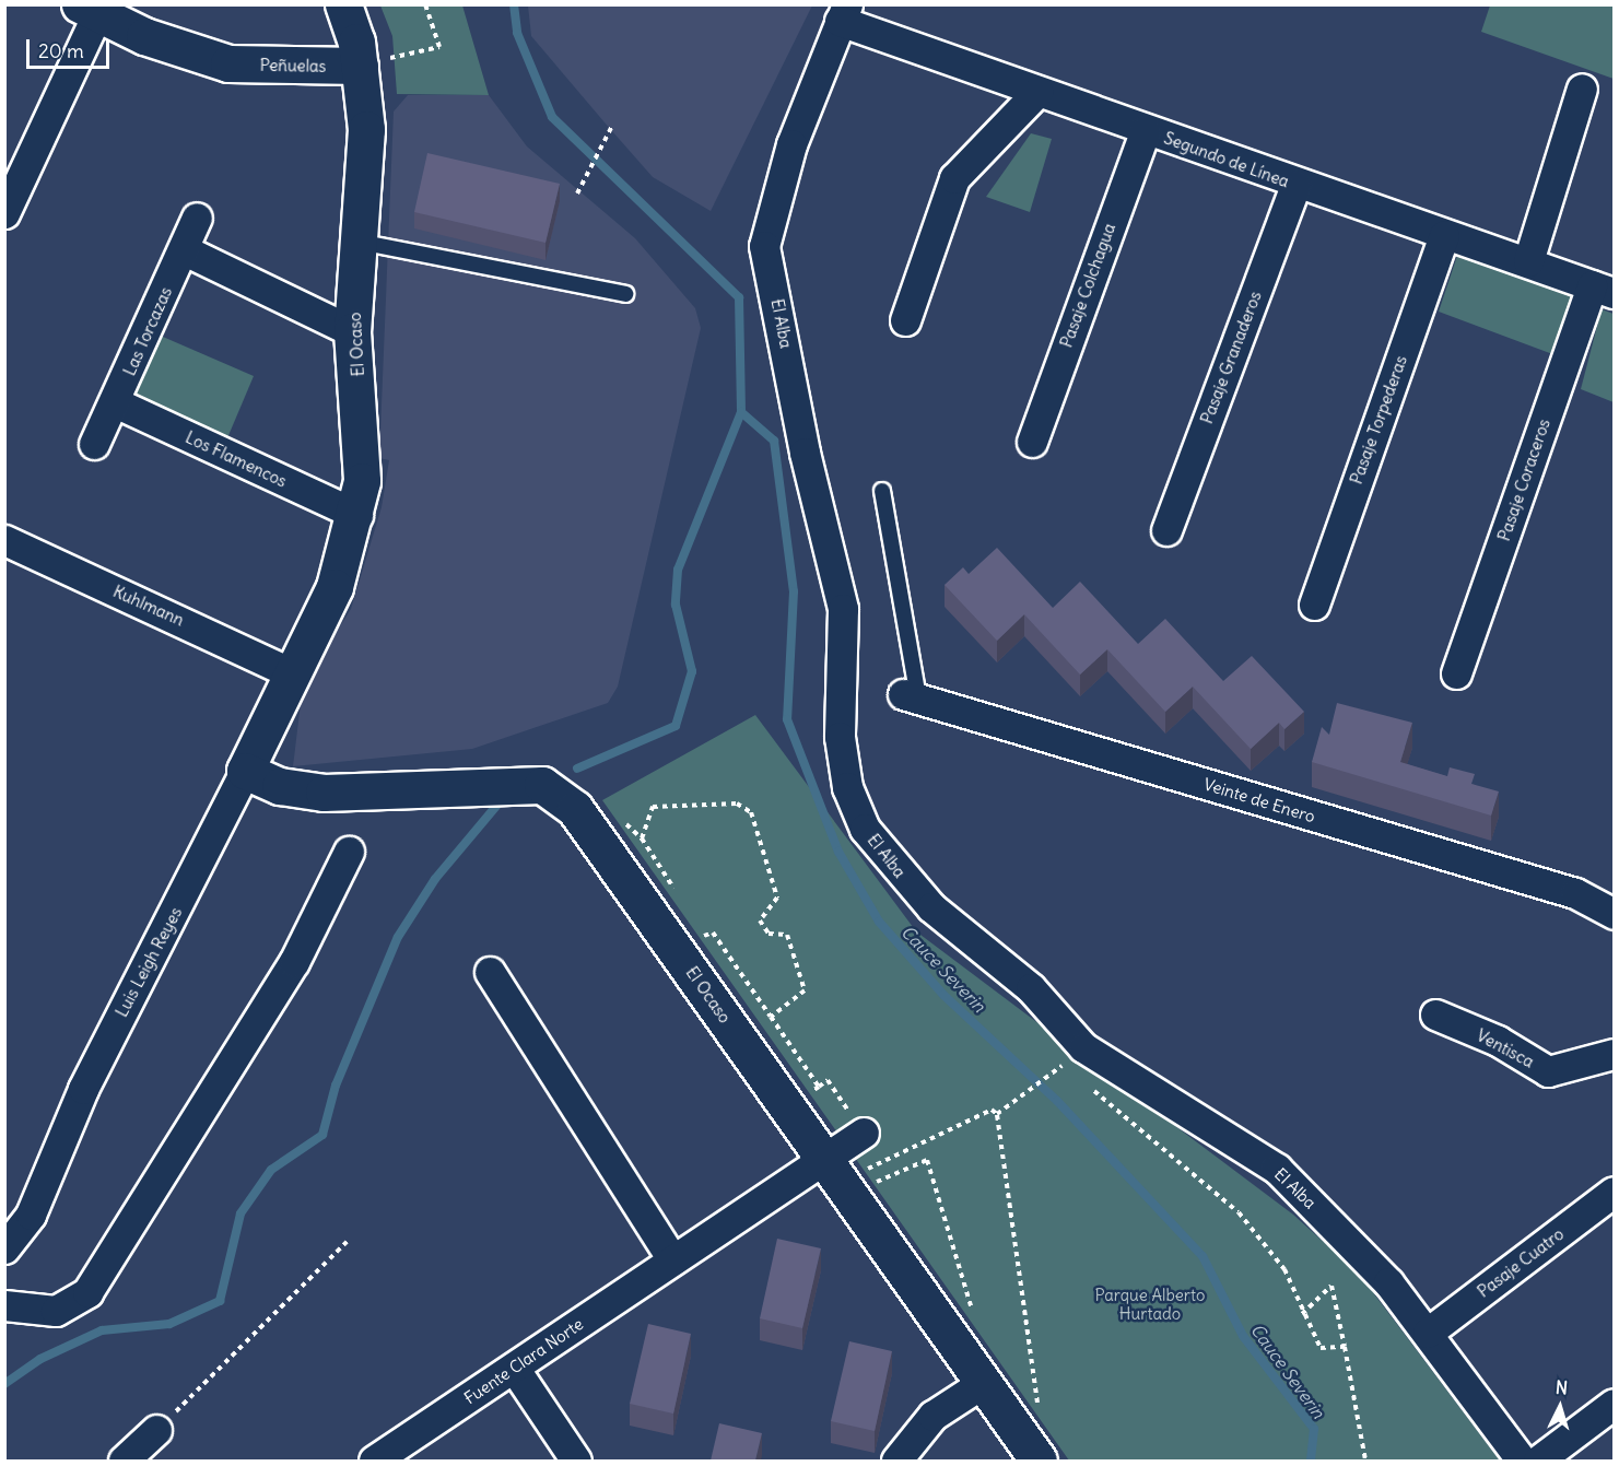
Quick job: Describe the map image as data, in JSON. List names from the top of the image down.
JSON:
{
  "streets": {
    "street": [
      "Peñuelas",
      "Segundo de Línea",
      "Pasaje Colchagua",
      "El Alba",
      "Las Torcazas",
      "El Ocaso",
      "Pasaje Granaderos",
      "Pasaje Torpederas",
      "Los Flamencos",
      "Pasaje Coraceros",
      "Kuhlmann",
      "Veinte de Enero",
      "Luis Leigh Reyes",
      "Ventisca",
      "Pasaje Cuatro",
      "Fuente Clara Norte"
    ]
  },
  "crossings": [
    ["Peñuelas", "El Ocaso"],
    ["Segundo de Línea", "Pasaje Colchagua"],
    ["Segundo de Línea", "El Alba"],
    ["Segundo de Línea", "Pasaje Granaderos"],
    ["Segundo de Línea", "Pasaje Torpederas"],
    ["Segundo de Línea", "Pasaje Coraceros"],
    ["El Alba", "Pasaje Cuatro"],
    ["Las Torcazas", "Los Flamencos"],
    ["El Ocaso", "Los Flamencos"],
    ["El Ocaso", "Kuhlmann"],
    ["El Ocaso", "Luis Leigh Reyes"],
    ["El Ocaso", "Fuente Clara Norte"],
    ["Kuhlmann", "Luis Leigh Reyes"]
  ],
  "water": ["Cauce Severin"],
  "parks": ["Parque Alberto Hurtado"],
  "scale_bar": "20 m",
  "north": "top"
}
